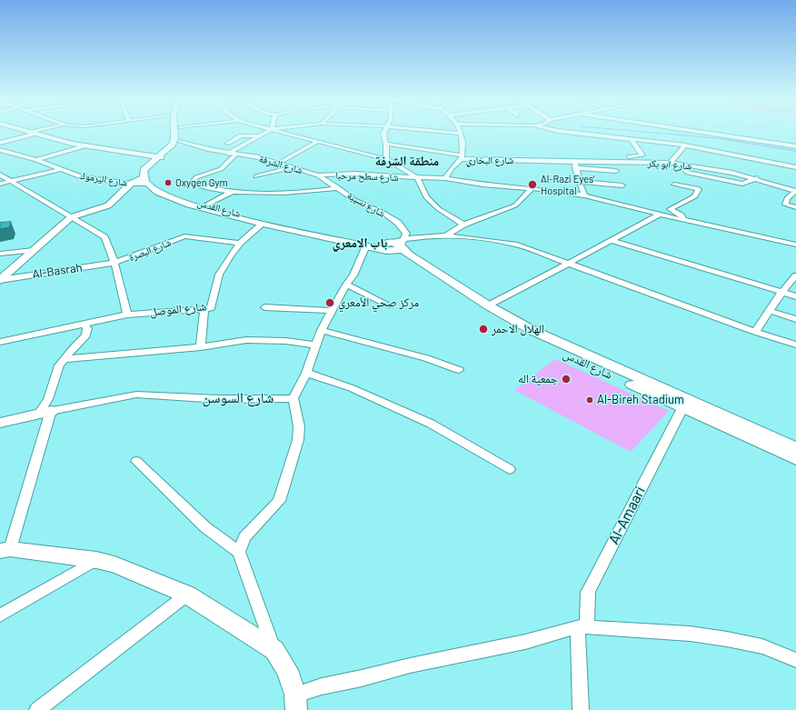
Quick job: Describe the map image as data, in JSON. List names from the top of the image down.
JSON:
{
  "streets": {
    "main road": ["شارع القدس"],
    "street": [
      "شارع البخاري",
      "شارع الشرفة",
      "شارع ابو بكر",
      "شارع سطح مرحبا",
      "شارع اليرموك",
      "شارع نسيبة",
      "شارع البصرة",
      "Al-Basrah",
      "شارع الموصل",
      "شارع السوسن",
      "Al-Amaari"
    ]
  },
  "crossings": [
    ["شارع البخاري", "شارع ابو بكر"],
    ["شارع الشرفة", "شارع سطح مرحبا"],
    ["شارع الشرفة", "شارع نسيبة"],
    ["شارع الشرفة", "شارع القدس"],
    ["شارع سطح مرحبا", "شارع نسيبة"],
    ["شارع نسيبة", "شارع القدس"],
    ["شارع القدس", "Al-Amaari"],
    ["شارع البصرة", "Al-Basrah"],
    ["شارع البصرة", "شارع الموصل"]
  ],
  "districts": ["منطقة الشرفة", "باب الامعري"],
  "places": [
    "Oxygen Gym",
    "Al-Razi Eyes' Hospital",
    "مركز صحي الأمعري",
    "الهلال الاحمر",
    "جمعية اله",
    "Al-Bireh Stadium"
  ]
}
